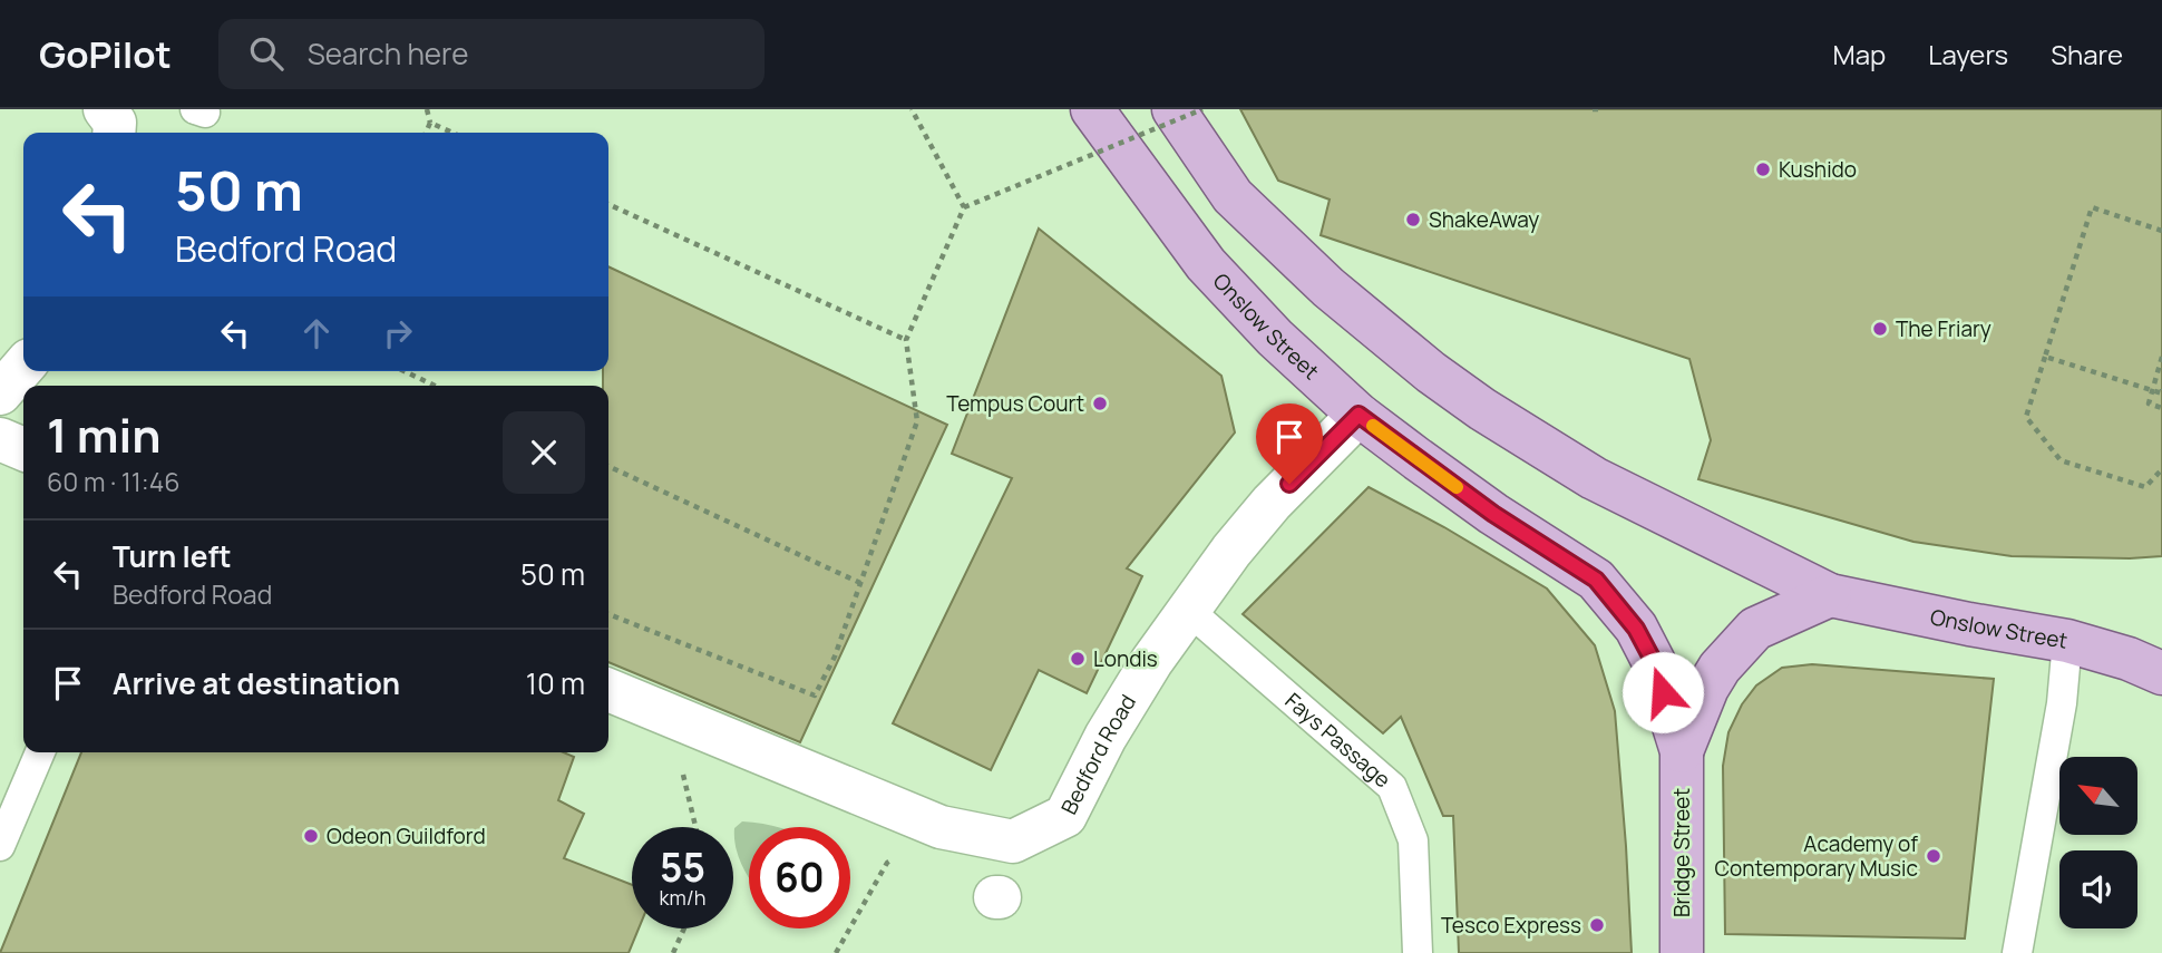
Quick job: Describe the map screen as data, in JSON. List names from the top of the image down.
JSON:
{
  "streets": {
    "main road": ["Onslow Street", "Bridge Street"],
    "street": ["Bedford Road"],
    "lane": ["Fays Passage"]
  },
  "crossings": [
    ["Onslow Street", "Bedford Road"],
    ["Onslow Street", "Bridge Street"],
    ["Fays Passage", "Bedford Road"]
  ],
  "places": [
    "Kushido",
    "ShakeAway",
    "The Friary",
    "Tempus Court",
    "Londis",
    "Odeon Guildford",
    "Academy of Contemporary Music",
    "Tesco Express"
  ],
  "north": "top left",
  "page": {
    "header": "GoPilot",
    "search": "Search here",
    "nav": ["Map", "Layers", "Share"],
    "turn": ["50 m", "Bedford Road"],
    "heading": ["1 min", "60 m · 11:46"],
    "list": [
      {
        "name": "Turn left",
        "note": "Bedford Road",
        "value": "50 m"
      },
      {
        "name": "Arrive at destination",
        "value": "10 m"
      }
    ],
    "speed": "55 km/h",
    "limit": "60"
  }
}
